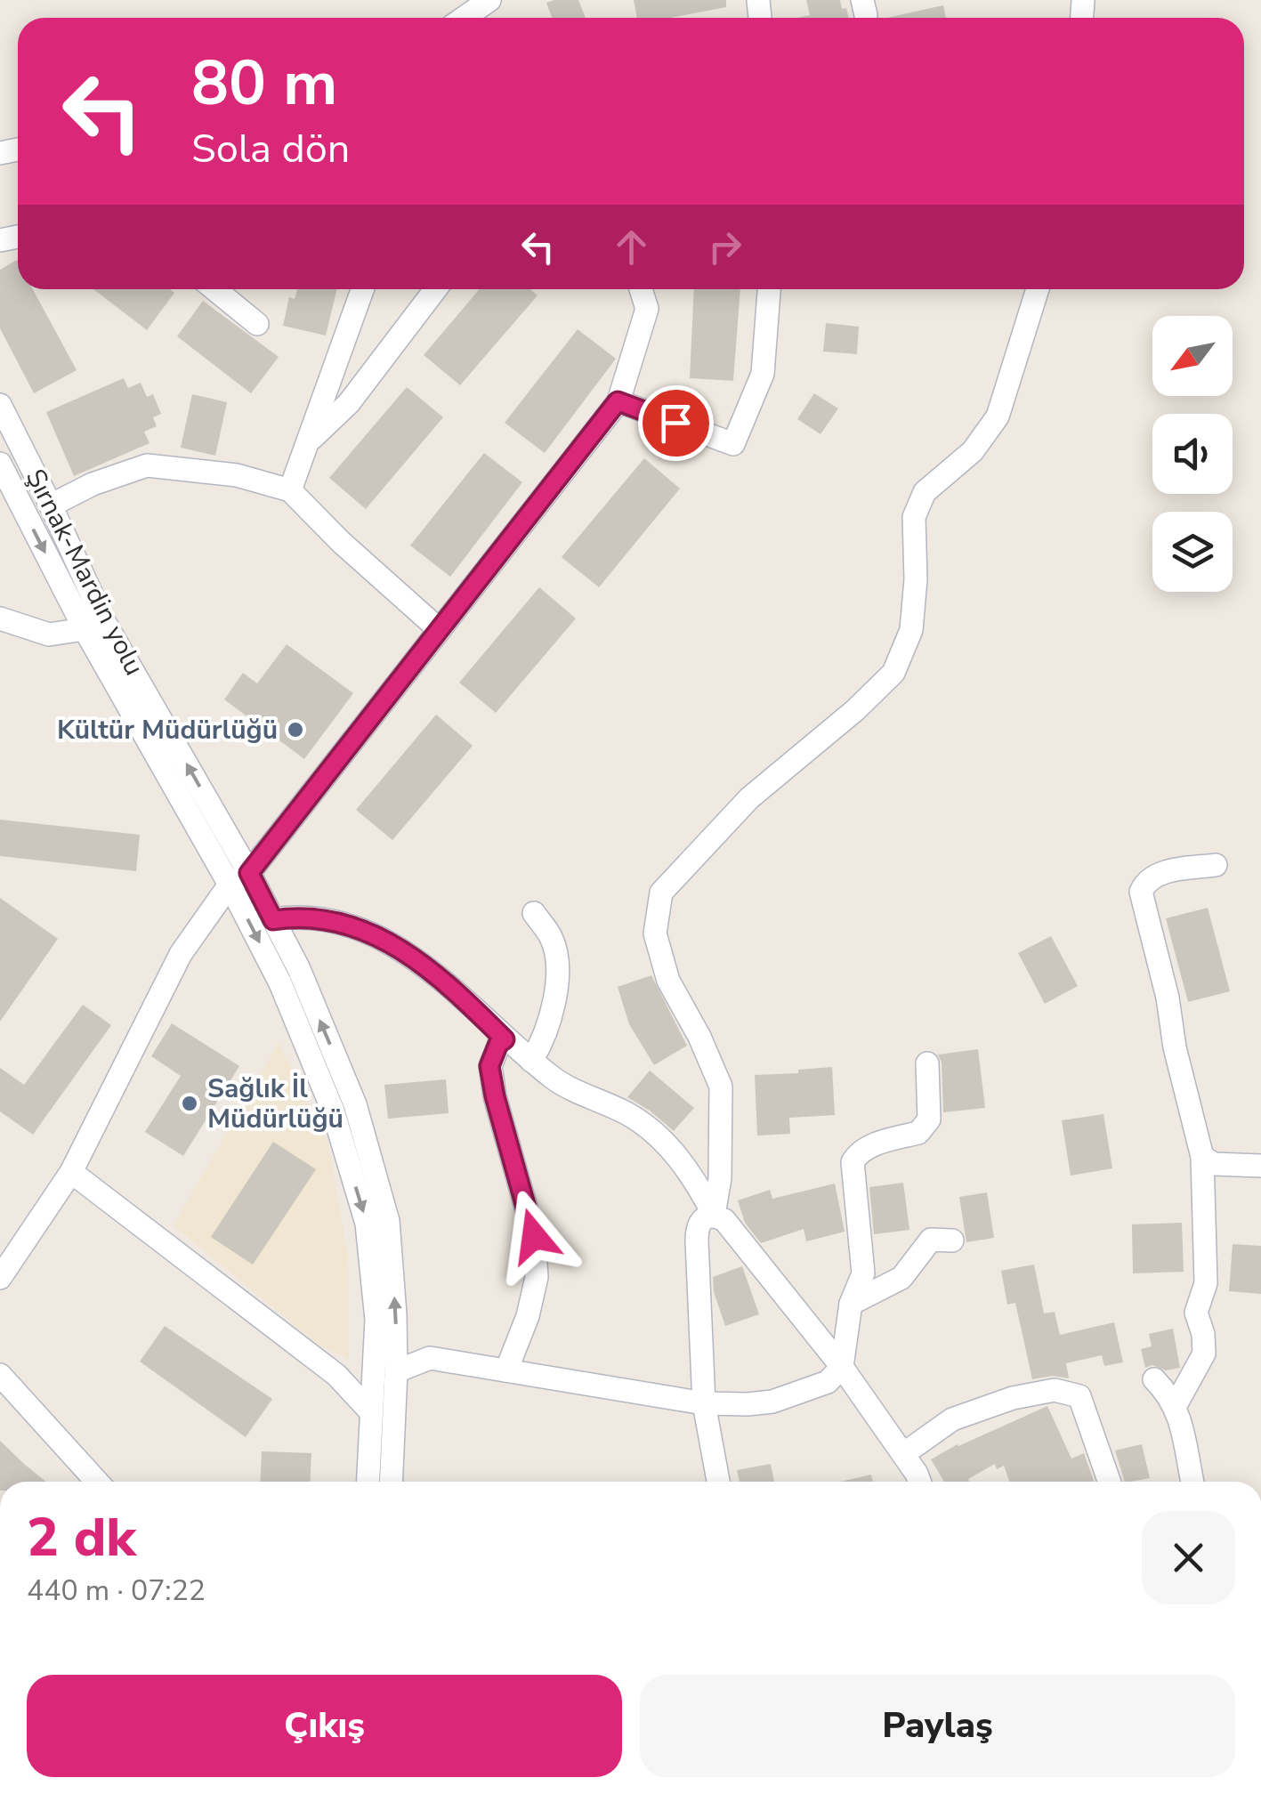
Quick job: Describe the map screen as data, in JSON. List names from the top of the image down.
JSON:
{
  "streets": {
    "street": ["Şırnak-Mardin yolu"]
  },
  "places": ["Kültür Müdürlüğü", "Sağlık İl Müdürlüğü"],
  "north": "bottom left",
  "page": {
    "turn": ["80 m", "Sola dön"],
    "heading": ["2 dk", "440 m · 07:22"],
    "buttons": ["Çıkış", "Paylaş"]
  }
}
